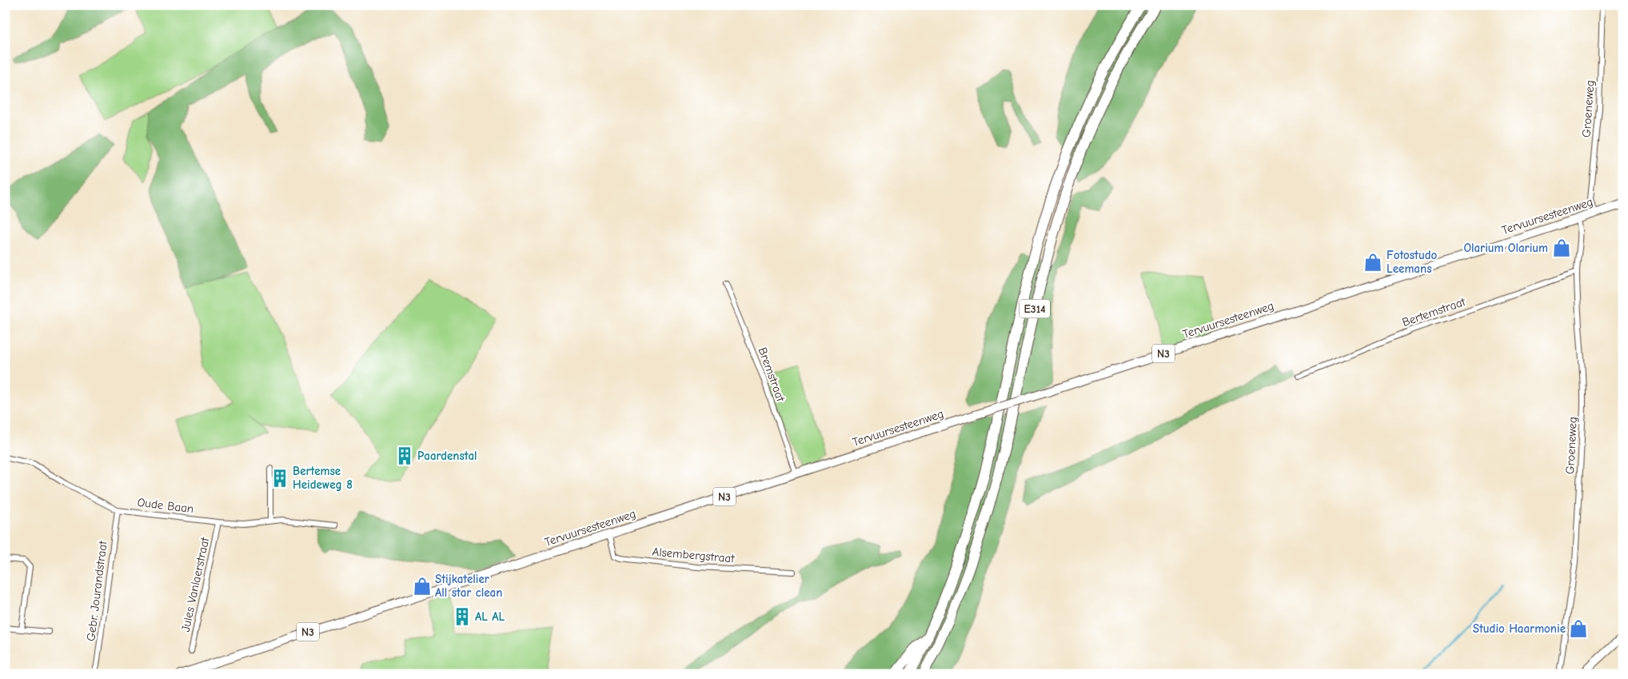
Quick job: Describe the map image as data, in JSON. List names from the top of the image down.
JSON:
{
  "streets": {
    "highway": ["E314"],
    "main road": ["Tervuursesteenweg", "N3"],
    "street": [
      "Groeneweg",
      "Bertemstraat",
      "Bremstraat",
      "Oude Baan",
      "Alsembergstraat",
      "Jules Vanlaerstraat",
      "Gebr. Jourandstraat"
    ]
  },
  "crossings": [
    ["Groeneweg", "Tervuursesteenweg"],
    ["Groeneweg", "Bertemstraat"],
    ["Tervuursesteenweg", "Bremstraat"],
    ["Tervuursesteenweg", "Alsembergstraat"],
    ["Oude Baan", "Jules Vanlaerstraat"],
    ["Oude Baan", "Gebr. Jourandstraat"]
  ],
  "places": {
    "shop": [
      "Olarium Olarium",
      "Fotostudo Leemans",
      "Stijkatelier All star clean",
      "Studio Haarmonie"
    ],
    "building": ["Paardenstal", "Bertemse Heideweg 8", "AL AL"]
  }
}
